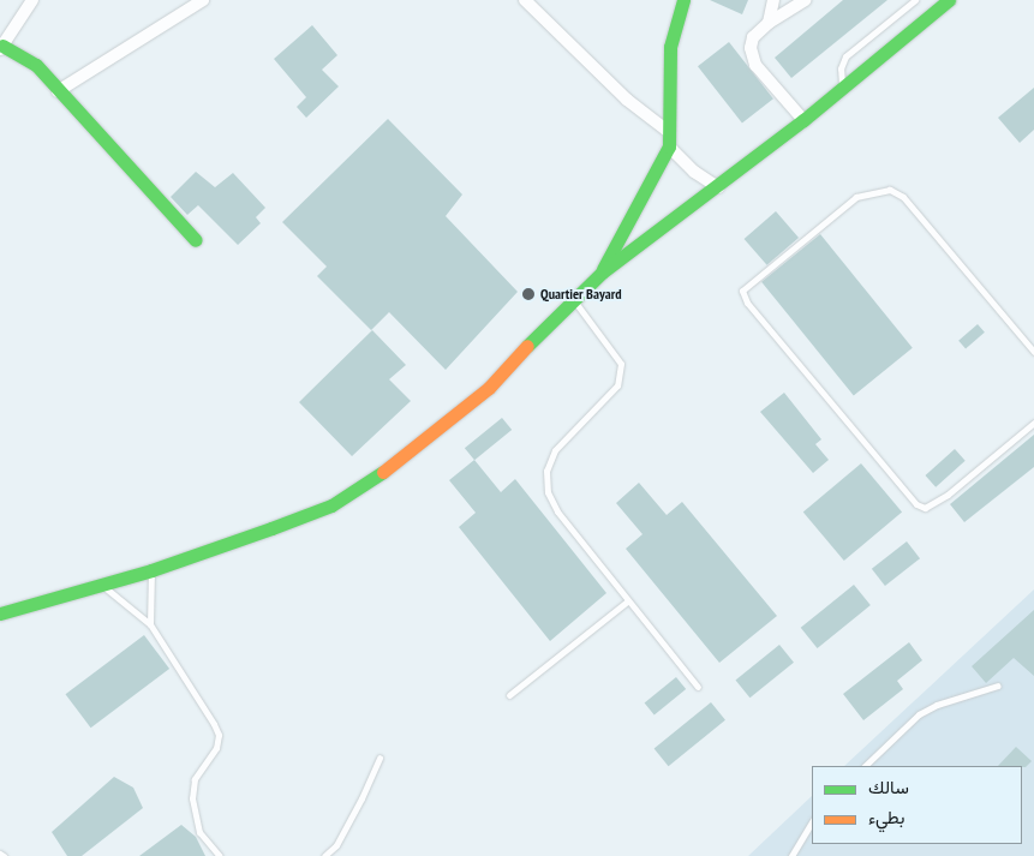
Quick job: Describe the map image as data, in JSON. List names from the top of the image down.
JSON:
{
  "places": ["Quartier Bayard"],
  "legend": ["سالك", "بطيء"]
}
